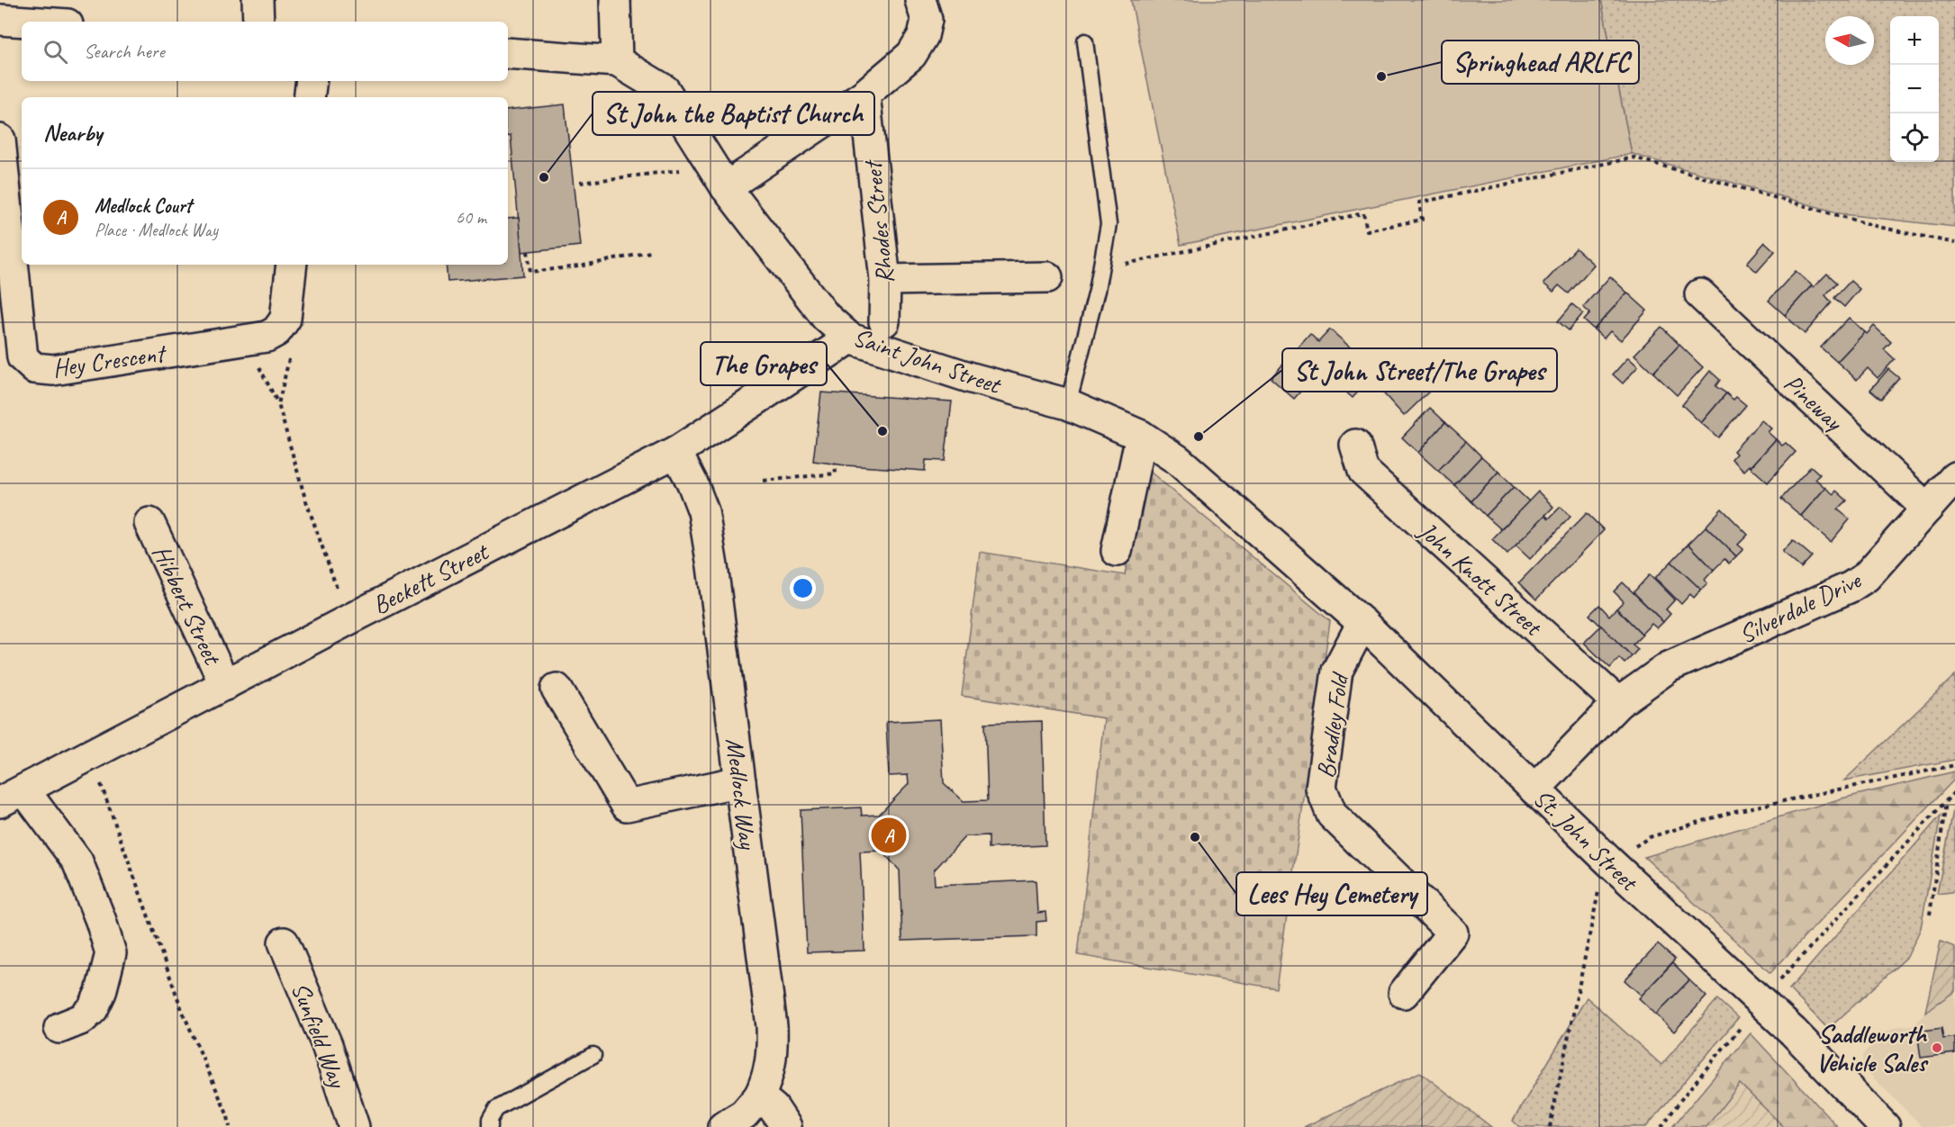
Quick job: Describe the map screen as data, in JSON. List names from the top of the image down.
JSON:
{
  "streets": {
    "street": [
      "Rhodes Street",
      "Hey Crescent",
      "Saint John Street",
      "Pineway",
      "Beckett Street",
      "John Knott Street",
      "Hibbert Street",
      "Silverdale Drive",
      "Bradley Fold",
      "Medlock Way",
      "St. John Street",
      "Sunfield Way"
    ]
  },
  "crossings": [
    ["Saint John Street", "Beckett Street"],
    ["Saint John Street", "St. John Street"],
    ["Pineway", "Silverdale Drive"],
    ["Beckett Street", "Hibbert Street"],
    ["Beckett Street", "Medlock Way"],
    ["John Knott Street", "Silverdale Drive"],
    ["Silverdale Drive", "St. John Street"],
    ["Bradley Fold", "St. John Street"]
  ],
  "places": [
    "Springhead ARLFC",
    "St John the Baptist Church",
    "The Grapes",
    "St John Street/The Grapes",
    "Lees Hey Cemetery",
    "Saddleworth Vehicle Sales"
  ],
  "north": "left",
  "page": {
    "map_buttons": ["+", "−"],
    "search": "Search here",
    "heading": "Nearby",
    "list": [
      {
        "mark": "A",
        "name": "Medlock Court",
        "note": "Place · Medlock Way",
        "value": "60 m"
      }
    ],
    "pins": "A"
  }
}
